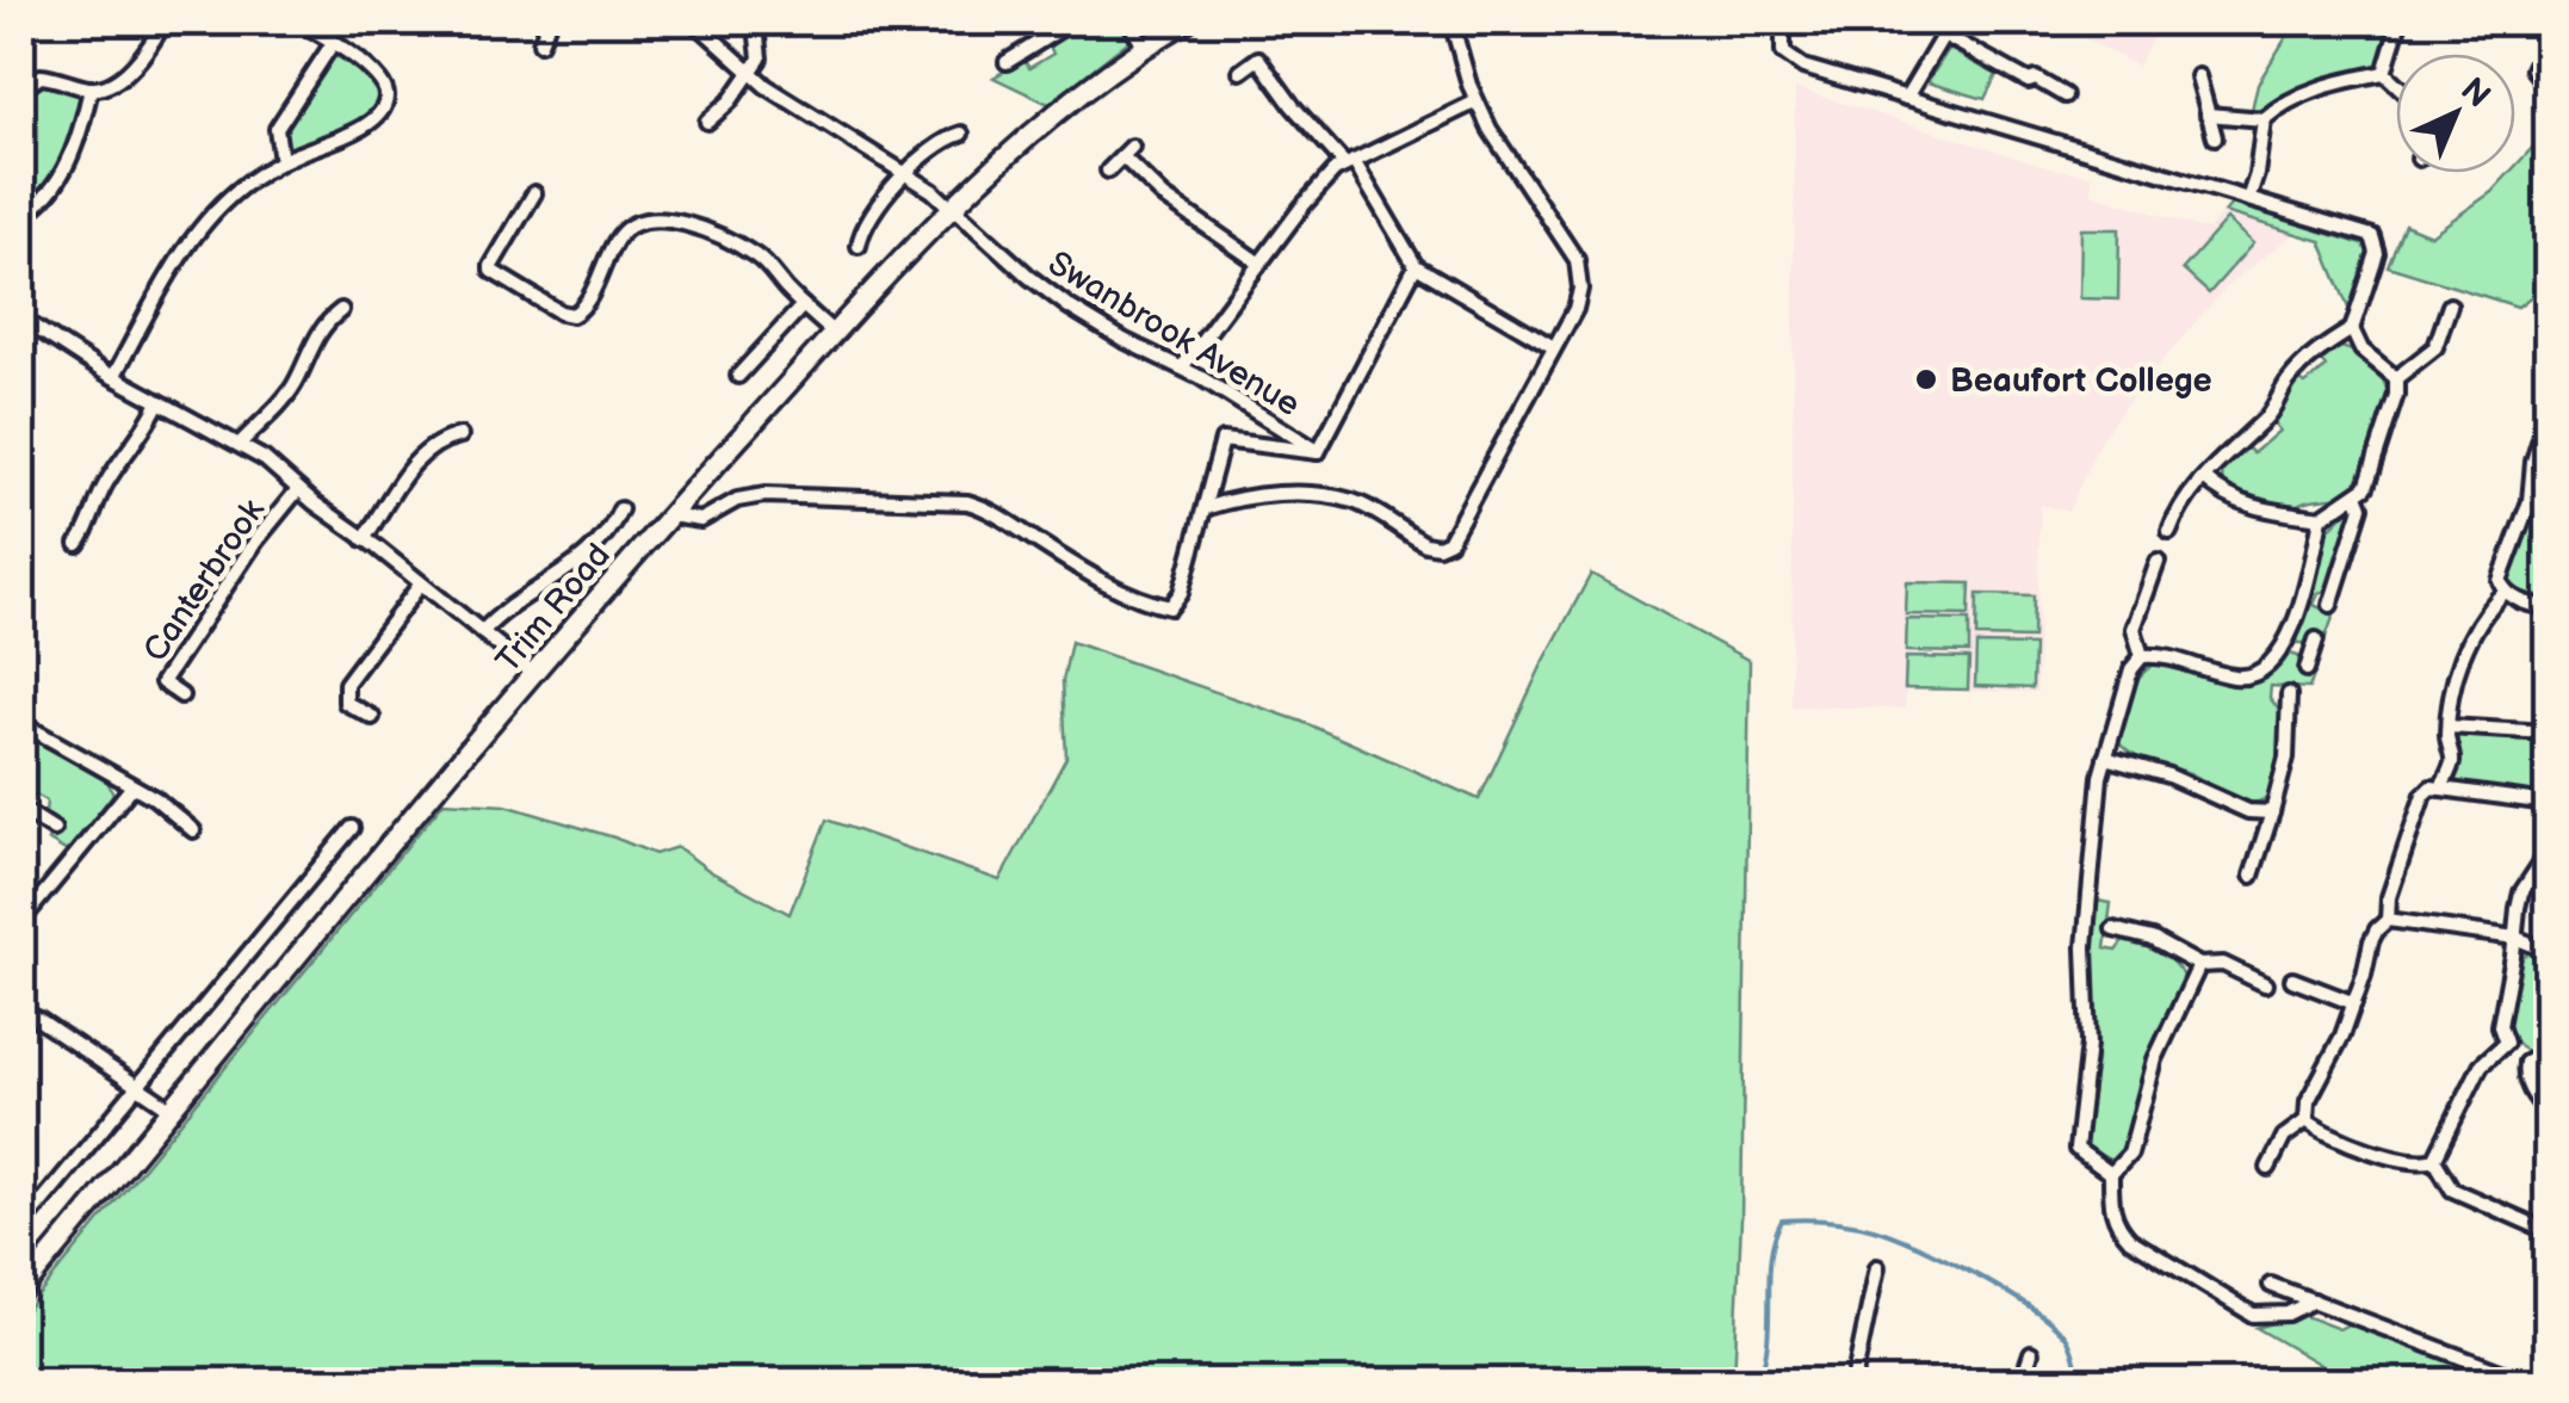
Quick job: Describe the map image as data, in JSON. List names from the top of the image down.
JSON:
{
  "streets": {
    "main road": ["Trim Road"],
    "street": ["Swanbrook Avenue", "Canterbrook"]
  },
  "crossings": [
    ["Swanbrook Avenue", "Trim Road"],
    ["Canterbrook", "Trim Road"]
  ],
  "places": ["Beaufort College"],
  "north": "top right"
}
